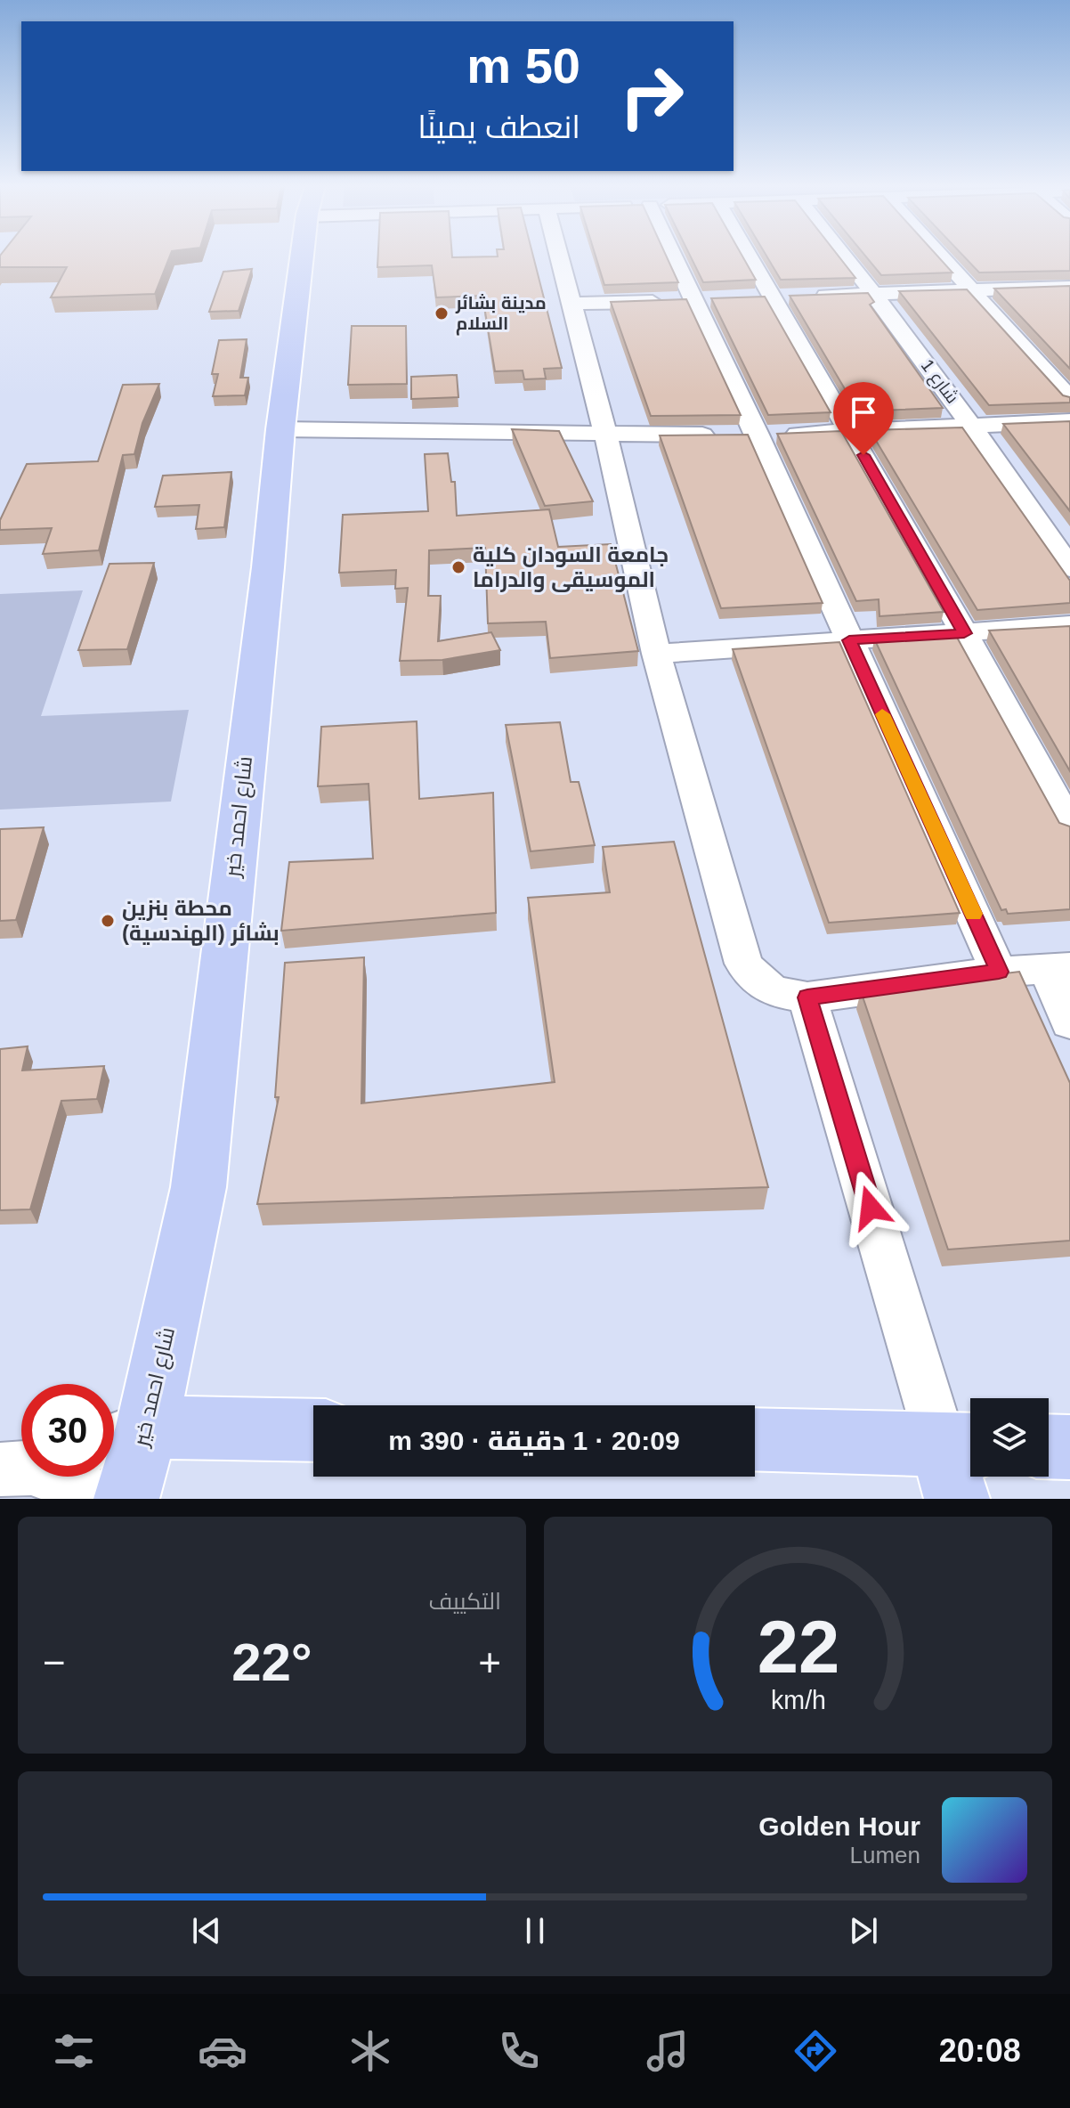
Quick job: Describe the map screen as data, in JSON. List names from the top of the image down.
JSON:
{
  "streets": {
    "main road": ["شارع احمد خير"],
    "street": ["شارع 1"]
  },
  "places": ["مدينة بشائر السلام", "جامعة السودان كلية الموسيقى والدراما", "محطة بنزين بشائر (الهندسية)"],
  "page": {
    "turn": ["50 m", "انعطف يمينًا"],
    "limit": "30",
    "trip": "20:09 · 1 دقيقة · 390 m",
    "tile": "التكييف",
    "heat": ["−", "22°", "+"],
    "song": ["Golden Hour", "Lumen"],
    "tabs": "20:08",
    "gauge": ["22", "km/h"]
  }
}
